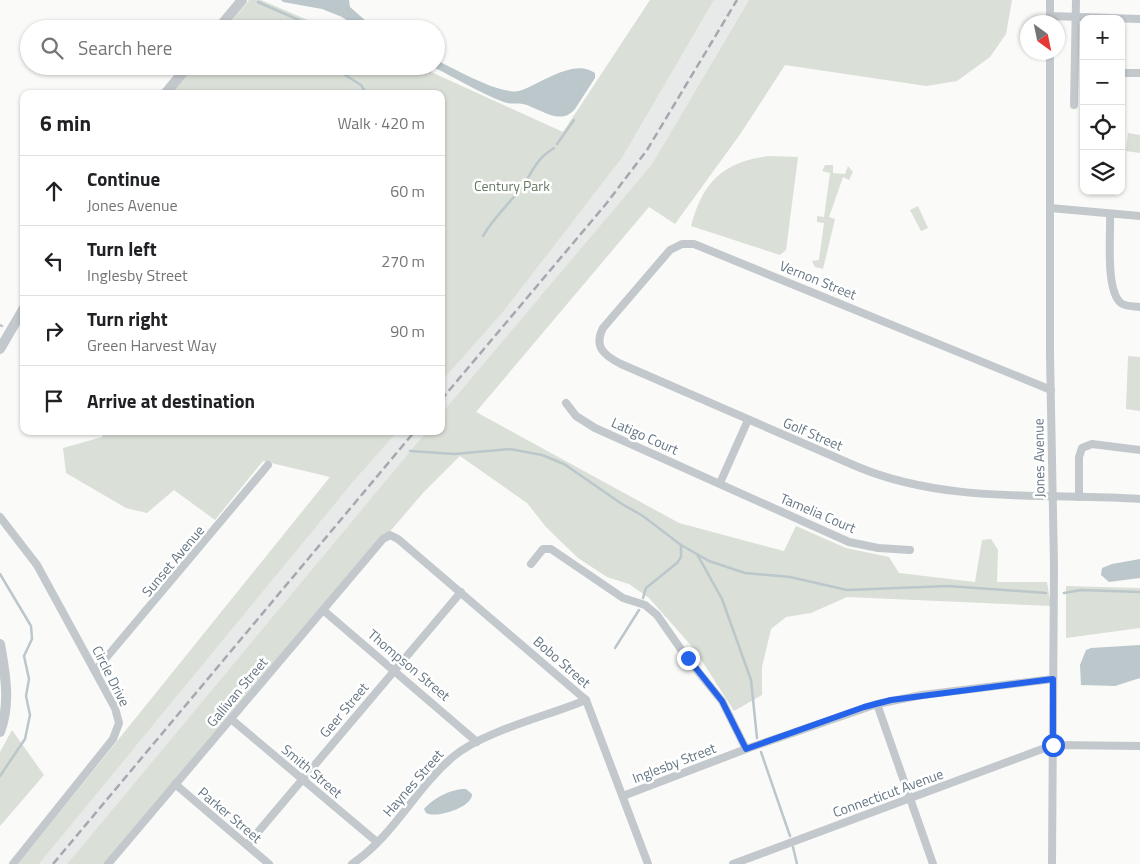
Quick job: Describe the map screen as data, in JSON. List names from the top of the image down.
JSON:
{
  "streets": {
    "street": [
      "Vernon Street",
      "Golf Street",
      "Latigo Court",
      "Jones Avenue",
      "Tamelia Court",
      "Sunset Avenue",
      "Bobo Street",
      "Thompson Street",
      "Circle Drive",
      "Gallivan Street",
      "Geer Street",
      "Inglesby Street",
      "Smith Street",
      "Haynes Street",
      "Connecticut Avenue",
      "Parker Street"
    ]
  },
  "crossings": [
    ["Vernon Street", "Golf Street"],
    ["Vernon Street", "Jones Avenue"],
    ["Golf Street", "Jones Avenue"],
    ["Latigo Court", "Tamelia Court"],
    ["Jones Avenue", "Inglesby Street"],
    ["Jones Avenue", "Connecticut Avenue"],
    ["Sunset Avenue", "Circle Drive"],
    ["Bobo Street", "Gallivan Street"],
    ["Bobo Street", "Geer Street"],
    ["Bobo Street", "Inglesby Street"],
    ["Bobo Street", "Haynes Street"],
    ["Thompson Street", "Gallivan Street"],
    ["Thompson Street", "Geer Street"],
    ["Thompson Street", "Haynes Street"],
    ["Gallivan Street", "Smith Street"],
    ["Gallivan Street", "Parker Street"],
    ["Geer Street", "Smith Street"],
    ["Geer Street", "Parker Street"],
    ["Smith Street", "Haynes Street"]
  ],
  "parks": ["Century Park"],
  "north": "bottom right",
  "page": {
    "map_buttons": ["+", "−"],
    "search": "Search here",
    "heading": ["6 min", "Walk · 420 m"],
    "list": [
      ["Continue", "Jones Avenue", "60 m"],
      ["Turn left", "Inglesby Street", "270 m"],
      ["Turn right", "Green Harvest Way", "90 m"],
      "Arrive at destination"
    ]
  }
}
